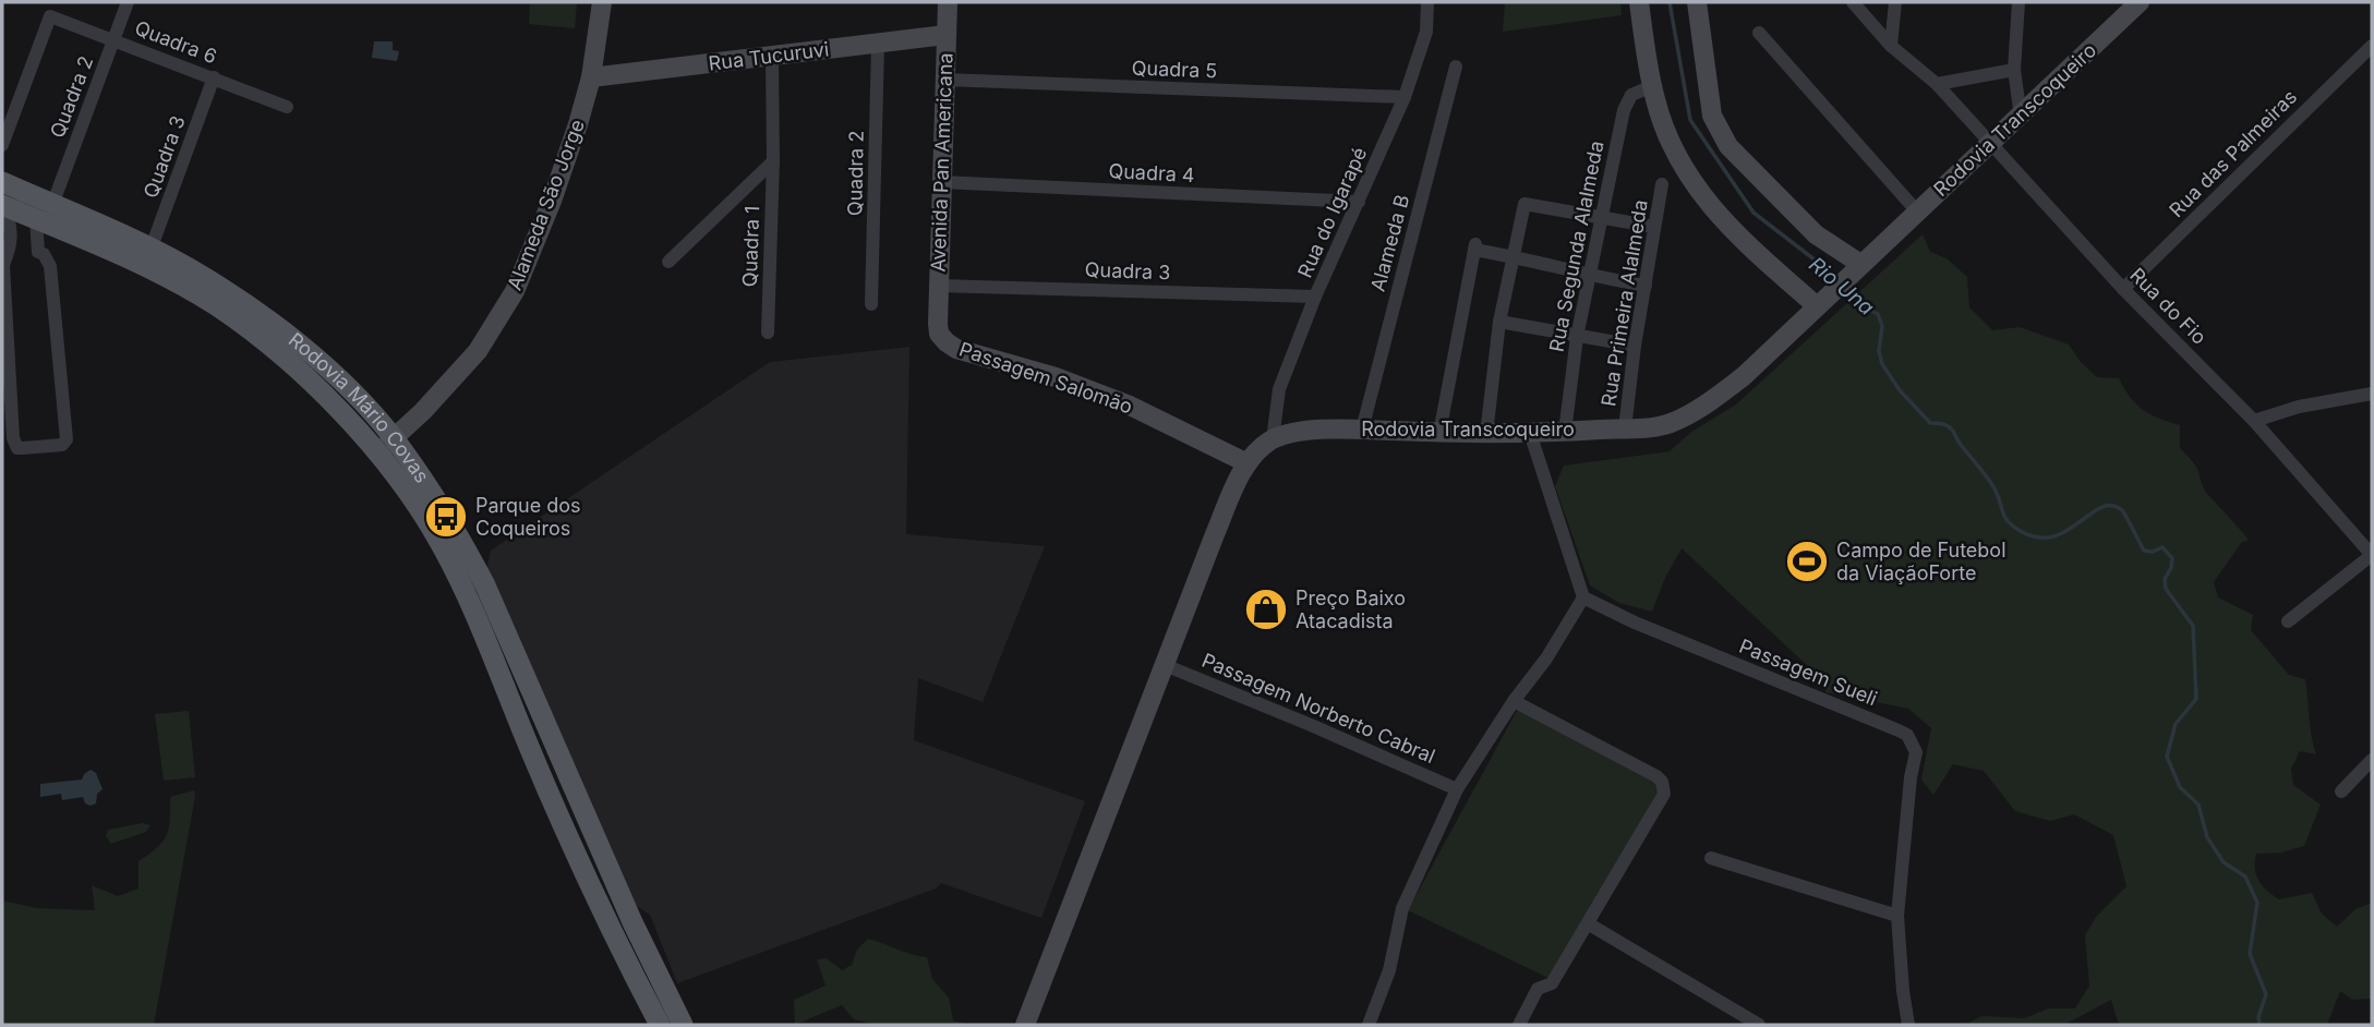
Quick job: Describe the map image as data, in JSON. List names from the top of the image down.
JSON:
{
  "streets": {
    "main road": ["Rodovia Mário Covas"],
    "street": [
      "Quadra 6",
      "Rua Tucuruvi",
      "Quadra 5",
      "Quadra 2",
      "Rodovia Transcoqueiro",
      "Rua das Palmeiras",
      "Quadra 3",
      "Avenida Pan Americana",
      "Quadra 4",
      "Alameda São Jorge",
      "Rua do Igarapé",
      "Alameda B",
      "Quadra 1",
      "Rua Segunda Alalmeda",
      "Rua Primeira Alalmeda",
      "Rua do Fio",
      "Passagem Salomão",
      "Passagem Sueli",
      "Passagem Norberto Cabral"
    ]
  },
  "crossings": [
    ["Quadra 6", "Quadra 2"],
    ["Quadra 6", "Quadra 3"],
    ["Rua Tucuruvi", "Quadra 2"],
    ["Rua Tucuruvi", "Avenida Pan Americana"],
    ["Rua Tucuruvi", "Alameda São Jorge"],
    ["Rua Tucuruvi", "Quadra 1"],
    ["Quadra 5", "Avenida Pan Americana"],
    ["Quadra 5", "Rua do Igarapé"],
    ["Quadra 2", "Rodovia Mário Covas"],
    ["Rodovia Transcoqueiro", "Rua do Igarapé"],
    ["Rodovia Transcoqueiro", "Alameda B"],
    ["Rodovia Transcoqueiro", "Rua Segunda Alalmeda"],
    ["Rodovia Transcoqueiro", "Rua Primeira Alalmeda"],
    ["Rodovia Transcoqueiro", "Rua do Fio"],
    ["Rua das Palmeiras", "Rua do Fio"],
    ["Quadra 3", "Avenida Pan Americana"],
    ["Quadra 3", "Rua do Igarapé"],
    ["Quadra 3", "Rodovia Mário Covas"],
    ["Avenida Pan Americana", "Quadra 4"],
    ["Avenida Pan Americana", "Passagem Salomão"],
    ["Quadra 4", "Rua do Igarapé"],
    ["Alameda São Jorge", "Rodovia Mário Covas"]
  ],
  "water": ["Rio Una"],
  "places": {
    "bus stop": ["Parque dos Coqueiros"],
    "sports": ["Campo de Futebol da ViaçãoForte"],
    "shop": ["Preço Baixo Atacadista"]
  }
}
